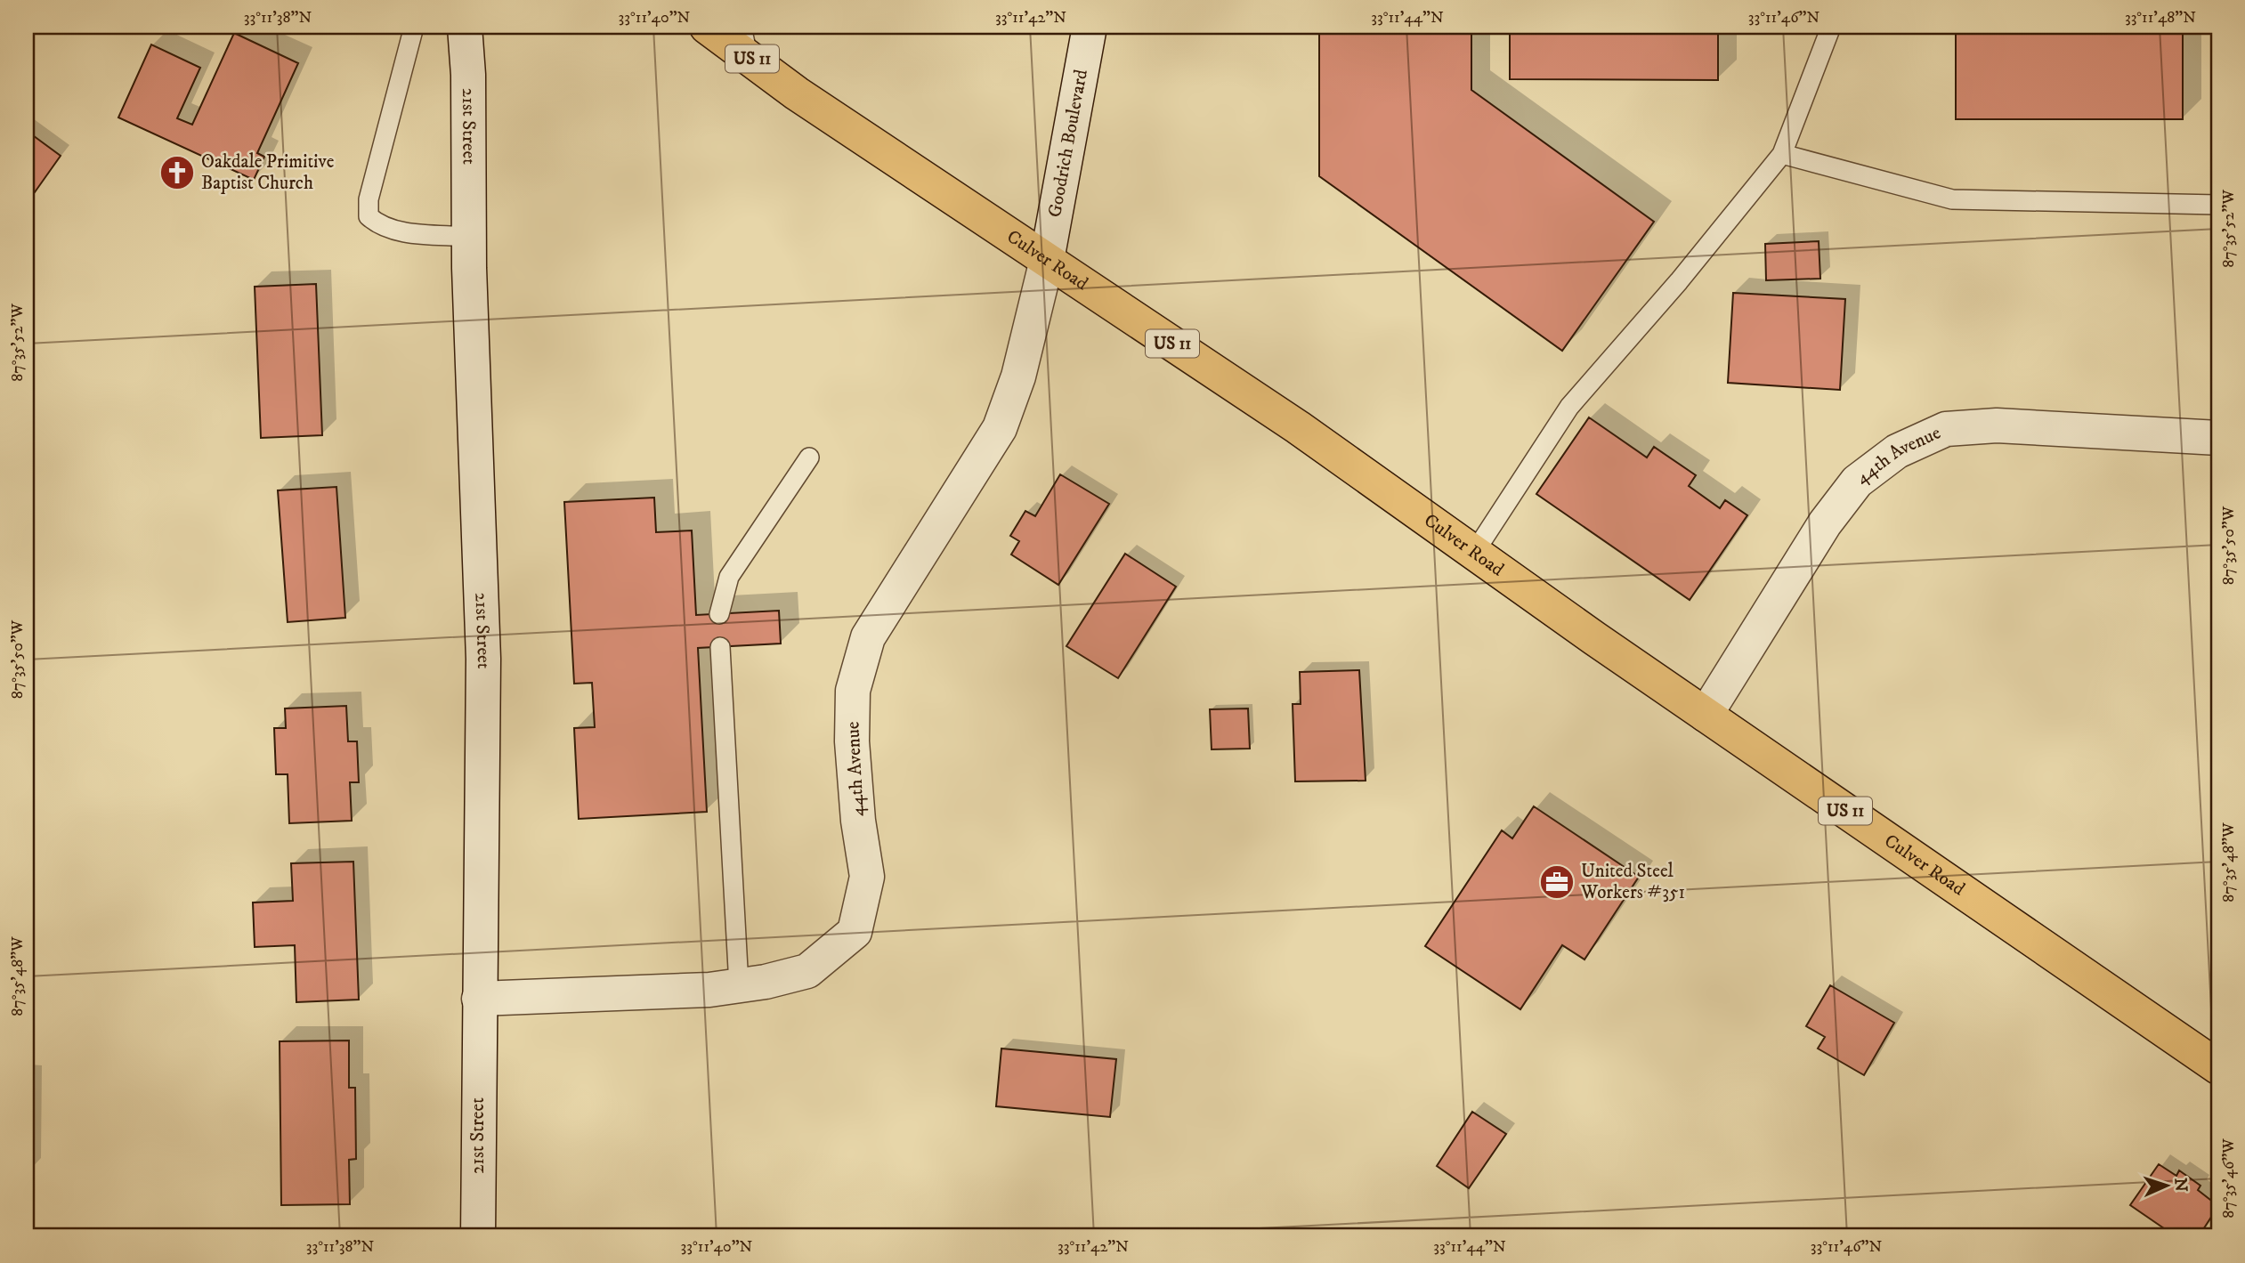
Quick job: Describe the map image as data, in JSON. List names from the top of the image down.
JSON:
{
  "streets": {
    "main road": ["US 11", "Culver Road"],
    "street": ["21st Street", "Goodrich Boulevard", "44th Avenue"]
  },
  "crossings": [
    ["21st Street", "44th Avenue"],
    ["Goodrich Boulevard", "Culver Road"],
    ["Goodrich Boulevard", "44th Avenue"],
    ["Culver Road", "44th Avenue"]
  ],
  "places": {
    "church": ["Oakdale Primitive Baptist Church"],
    "office": ["United Steel Workers #351"]
  },
  "north": "right",
  "coordinates": [
    "33°11'38\"N",
    "33°11'40\"N",
    "33°11'42\"N",
    "33°11'44\"N",
    "33°11'46\"N",
    "33°11'48\"N",
    "87°35'52\"W",
    "87°35'50\"W",
    "87°35'48\"W",
    "87°35'46\"W"
  ]
}
